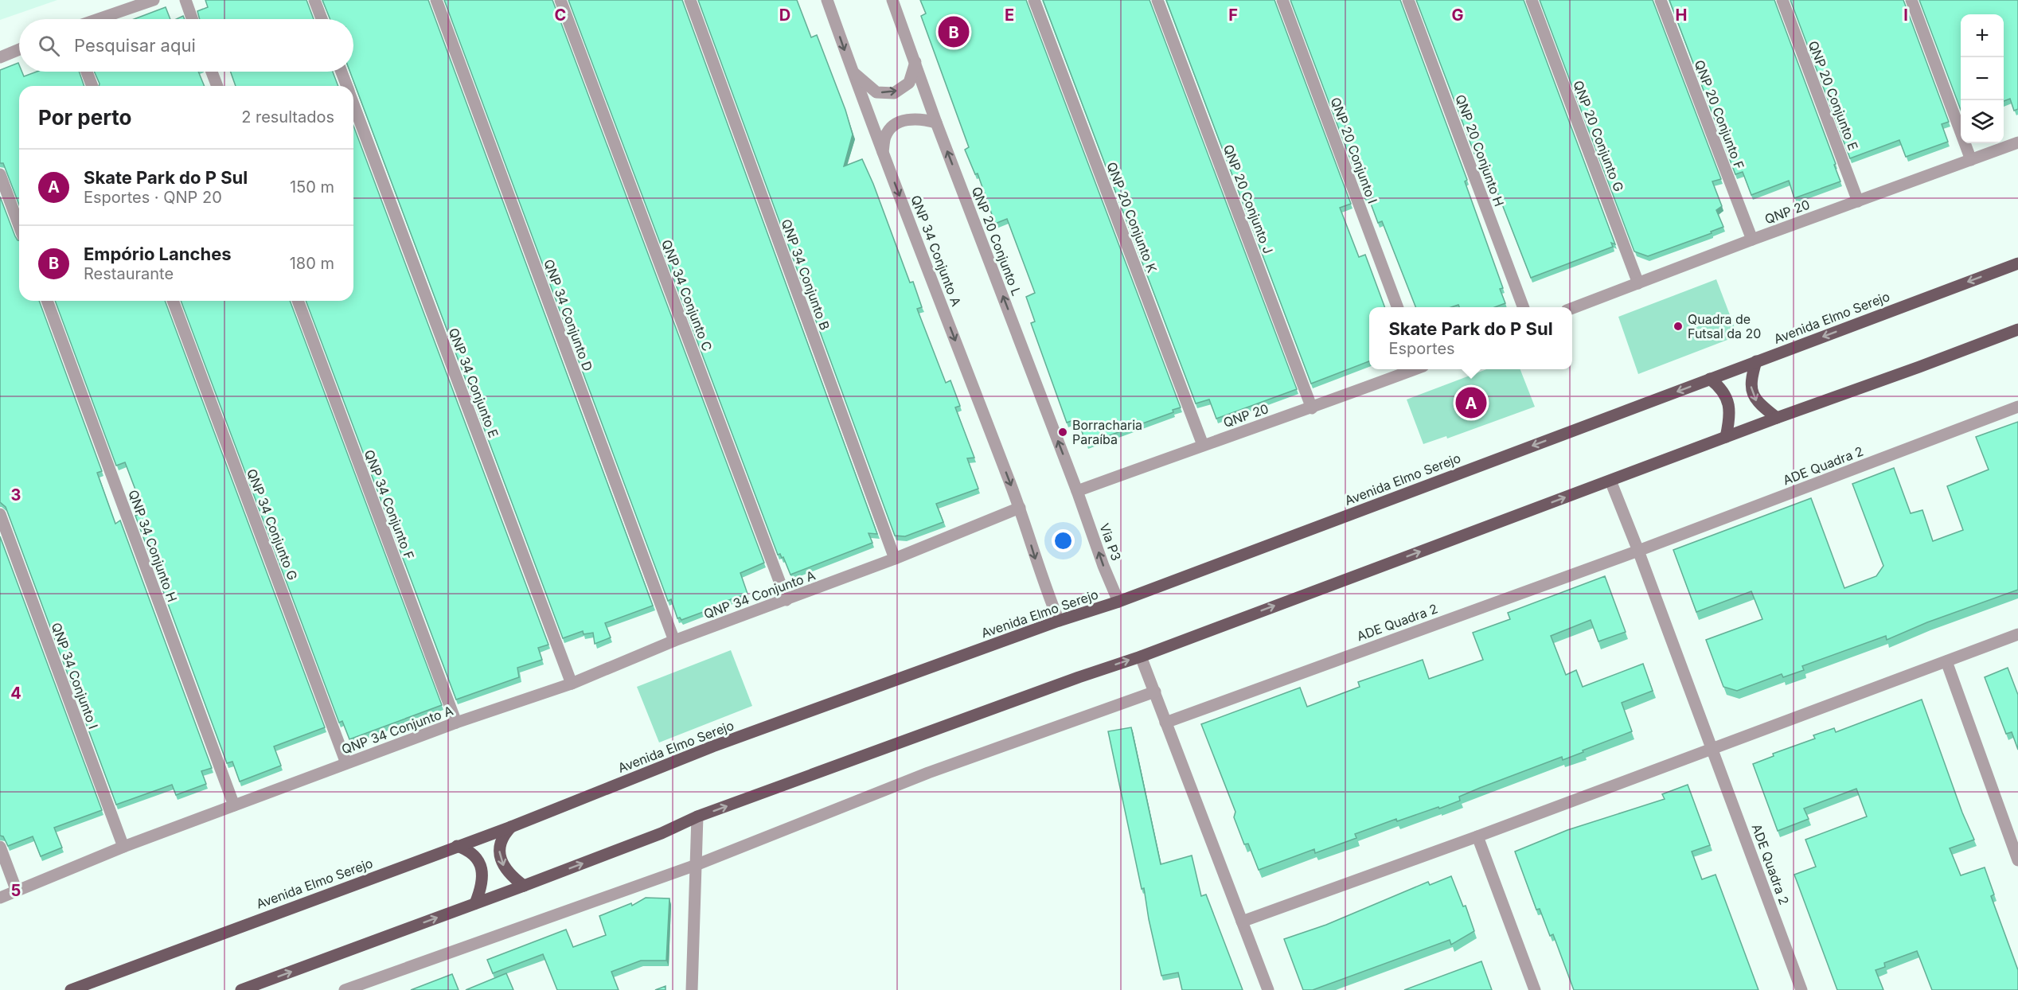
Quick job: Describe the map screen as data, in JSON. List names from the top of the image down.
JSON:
{
  "streets": {
    "main road": ["Avenida Elmo Serejo"],
    "street": [
      "QNP 20 Conjunto E",
      "QNP 20 Conjunto F",
      "QNP 20 Conjunto G",
      "QNP 20 Conjunto I",
      "QNP 20 Conjunto H",
      "QNP 20 Conjunto J",
      "QNP 20",
      "QNP 20 Conjunto K",
      "QNP 20 Conjunto L",
      "QNP 34 Conjunto A",
      "QNP 34 Conjunto B",
      "QNP 34 Conjunto C",
      "QNP 34 Conjunto D",
      "QNP 34 Conjunto E",
      "ADE Quadra 2",
      "QNP 34 Conjunto F",
      "QNP 34 Conjunto G",
      "Via P3",
      "QNP 34 Conjunto H",
      "QNP 34 Conjunto I"
    ]
  },
  "crossings": [
    ["QNP 20 Conjunto E", "QNP 20"],
    ["QNP 20 Conjunto F", "QNP 20"],
    ["QNP 20 Conjunto G", "QNP 20"],
    ["QNP 20 Conjunto J", "QNP 20"],
    ["QNP 20", "QNP 20 Conjunto K"],
    ["QNP 20", "QNP 20 Conjunto L"],
    ["QNP 20", "Via P3"],
    ["QNP 20 Conjunto L", "Via P3"],
    ["QNP 34 Conjunto A", "QNP 34 Conjunto B"],
    ["QNP 34 Conjunto A", "QNP 34 Conjunto C"],
    ["QNP 34 Conjunto A", "QNP 34 Conjunto D"],
    ["QNP 34 Conjunto A", "QNP 34 Conjunto E"],
    ["QNP 34 Conjunto A", "QNP 34 Conjunto F"],
    ["QNP 34 Conjunto A", "QNP 34 Conjunto G"],
    ["QNP 34 Conjunto A", "QNP 34 Conjunto H"],
    ["QNP 34 Conjunto A", "QNP 34 Conjunto I"],
    ["Avenida Elmo Serejo", "Via P3"]
  ],
  "one_way": ["QNP 20 Conjunto L"],
  "places": ["Quadra de Futsal da 20", "Borracharia Paraíba"],
  "page": {
    "map_buttons": ["+", "−"],
    "pins": ["B", "A"],
    "search": "Pesquisar aqui",
    "heading": ["Por perto", "2 resultados"],
    "list": [
      {
        "mark": "A",
        "name": "Skate Park do P Sul",
        "note": "Esportes · QNP 20",
        "value": "150 m"
      },
      {
        "mark": "B",
        "name": "Empório Lanches",
        "note": "Restaurante",
        "value": "180 m"
      }
    ],
    "popup": ["Skate Park do P Sul", "Esportes"]
  },
  "grid": {
    "columns": [
      "C",
      "D",
      "E",
      "F",
      "G",
      "H",
      "I"
    ],
    "rows": ["3", "4", "5"]
  }
}
